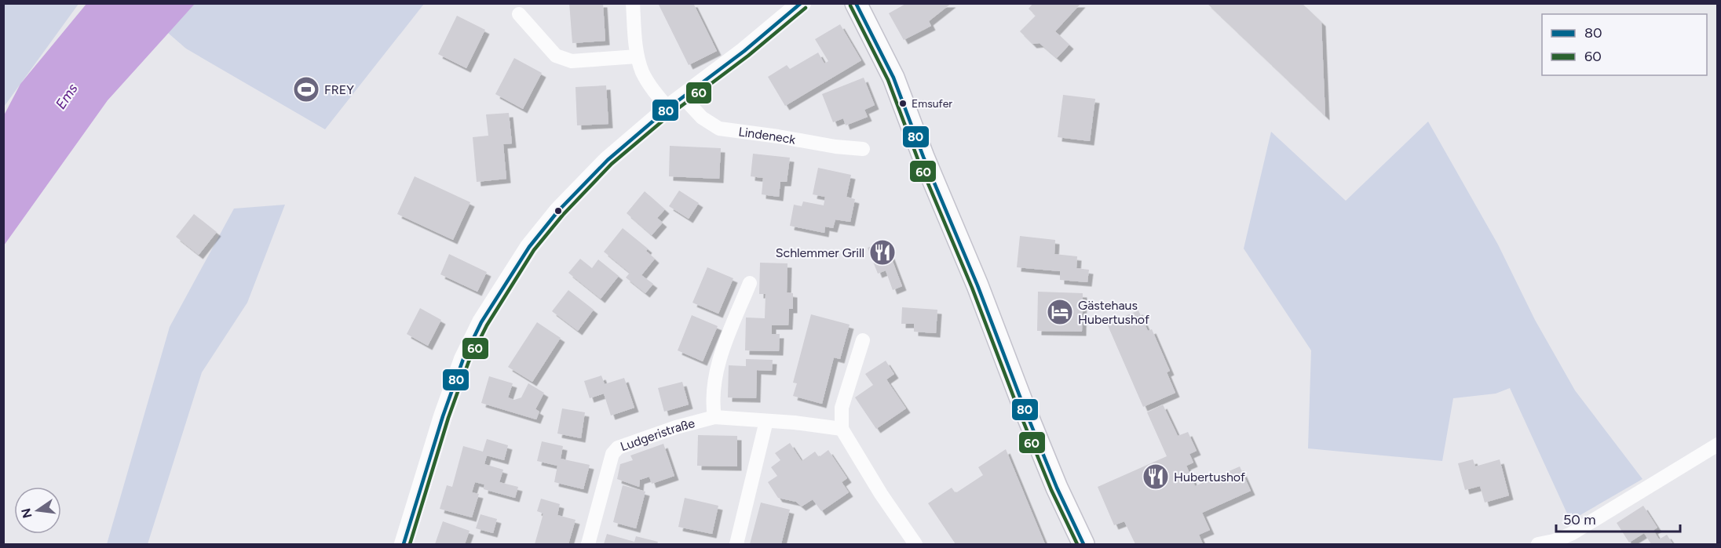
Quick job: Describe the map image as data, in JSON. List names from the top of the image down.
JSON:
{
  "streets": {
    "street": ["Lindeneck", "Ludgeristraße"]
  },
  "water": ["Ems"],
  "places": {
    "sports": ["FREY"],
    "other": ["Emsufer"],
    "restaurant": ["Schlemmer Grill", "Hubertushof"],
    "hotel": ["Gästehaus Hubertushof"]
  },
  "lines": ["transit line 80", "transit line 60"],
  "legend": ["80", "60"],
  "scale_bar": "50 m",
  "north": "left"
}
